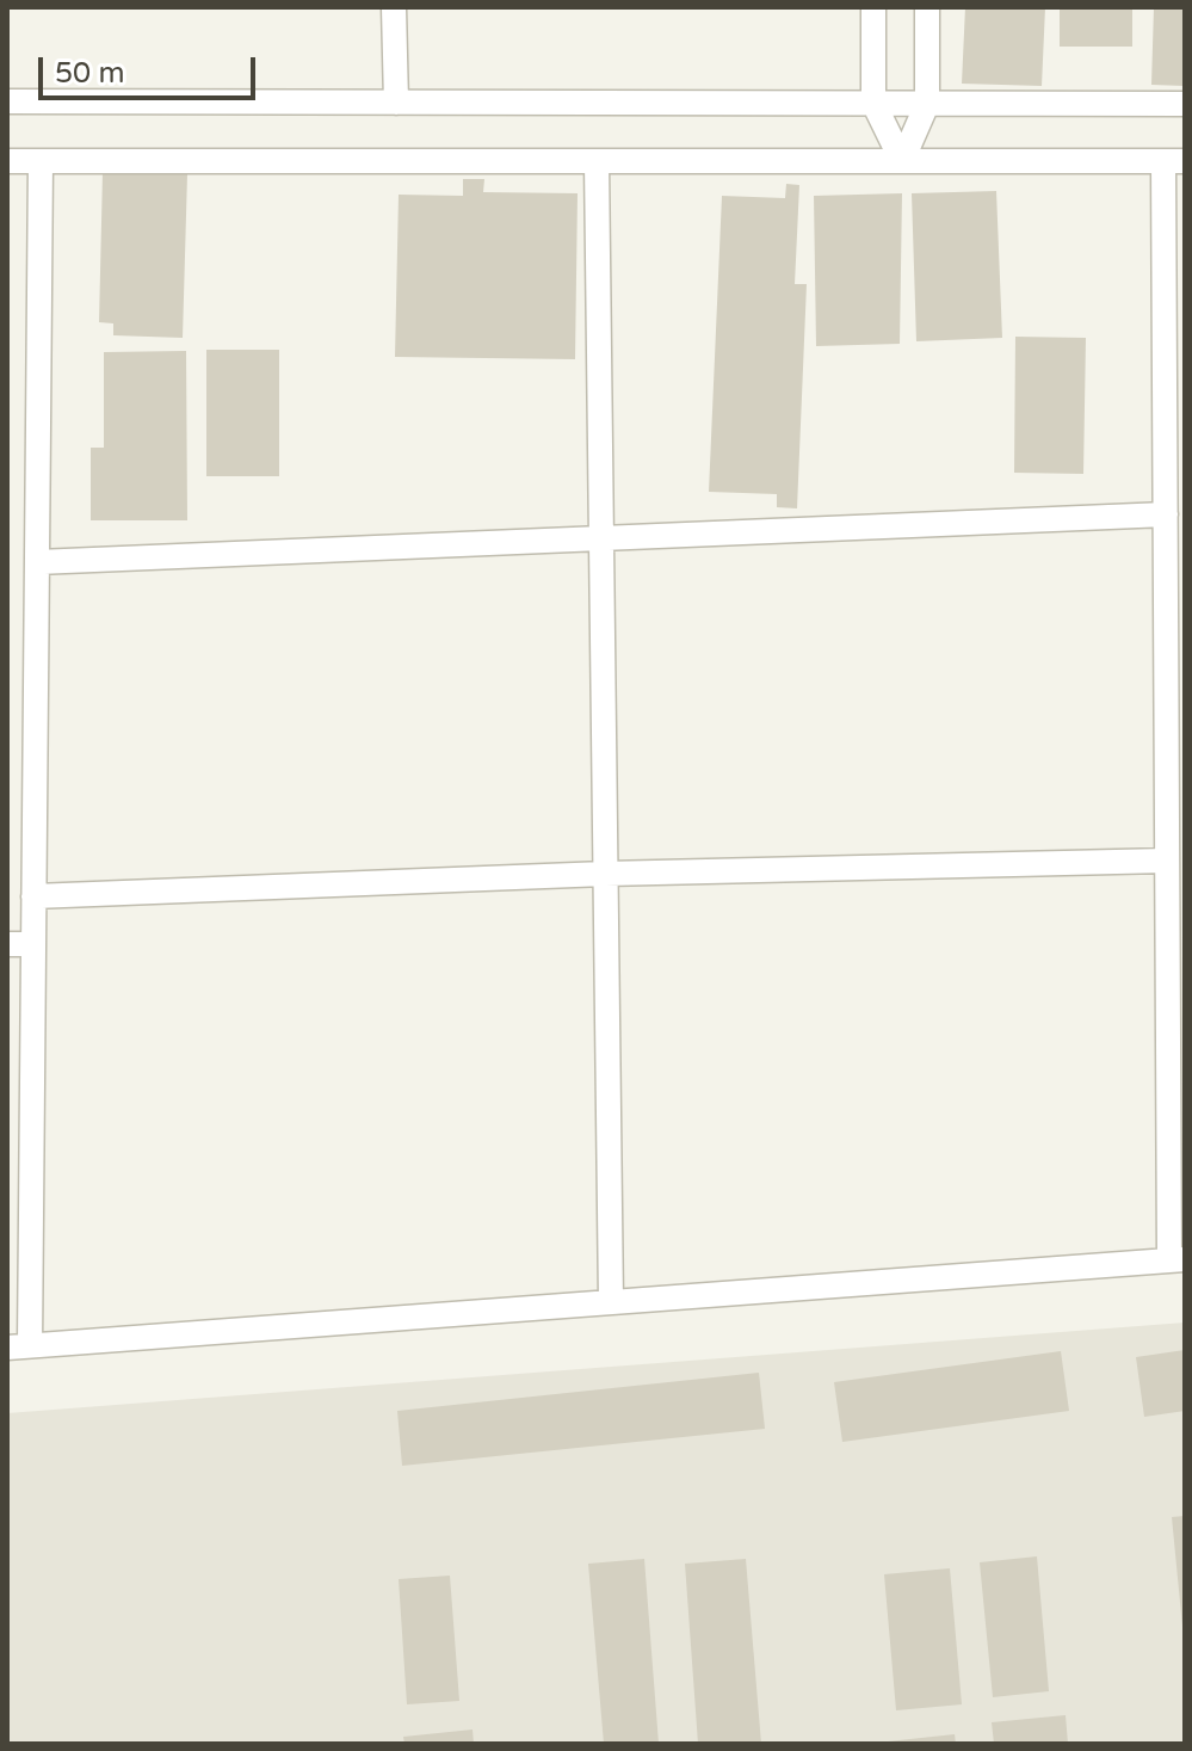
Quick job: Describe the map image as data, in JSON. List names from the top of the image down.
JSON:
{
  "scale_bar": "50 m"
}
